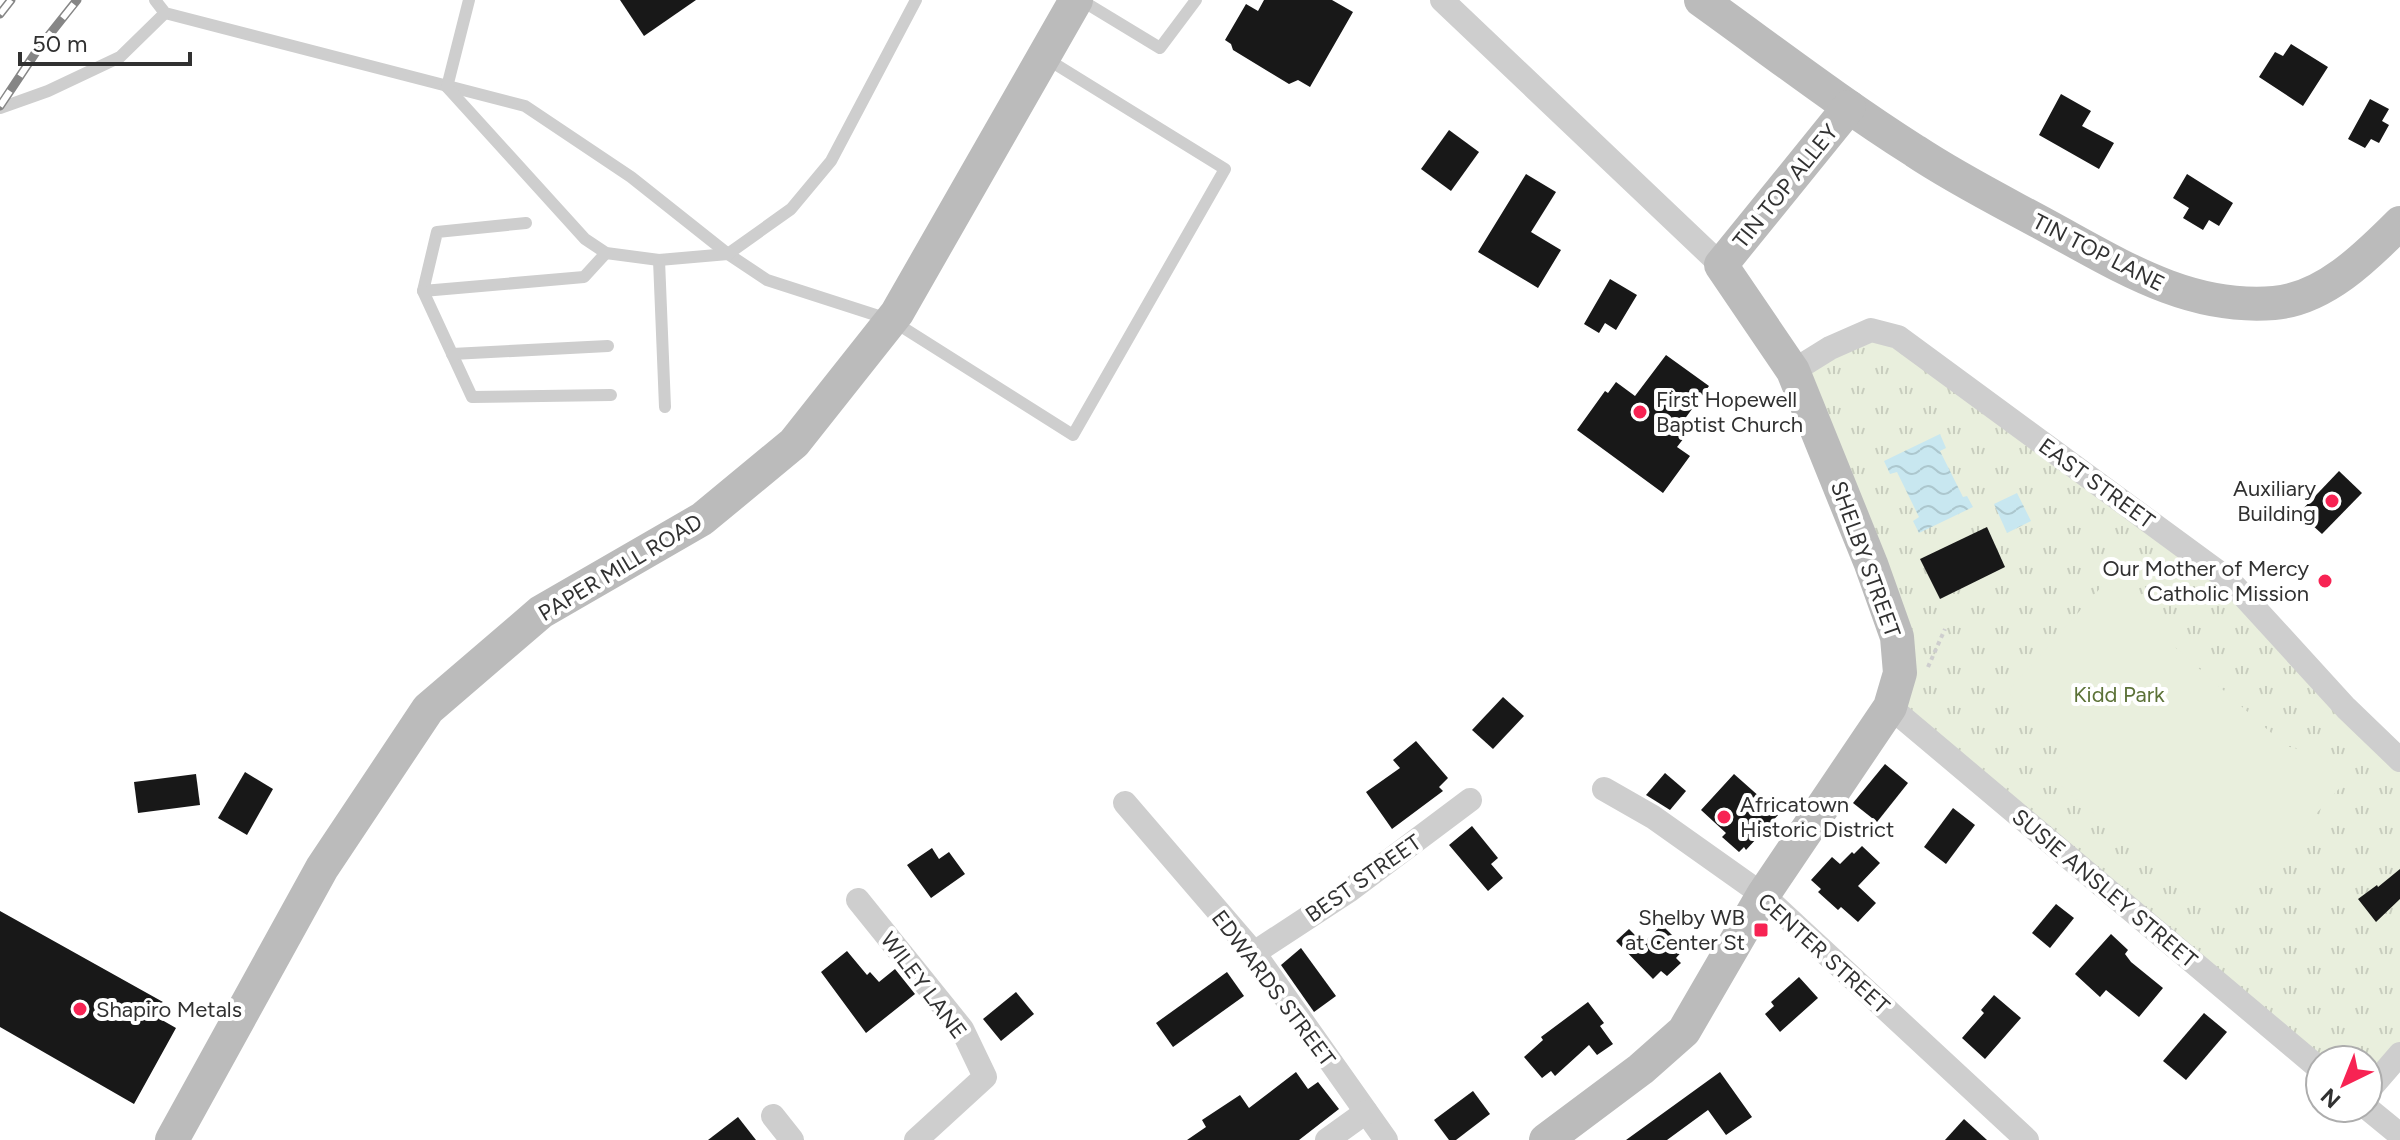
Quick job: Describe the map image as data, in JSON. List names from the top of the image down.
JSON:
{
  "streets": {
    "street": [
      "TIN TOP ALLEY",
      "TIN TOP LANE",
      "EAST STREET",
      "SHELBY STREET",
      "PAPER MILL ROAD",
      "BEST STREET",
      "SUSIE ANSLEY STREET",
      "CENTER STREET",
      "WILEY LANE",
      "EDWARDS STREET"
    ]
  },
  "crossings": [
    ["TIN TOP ALLEY", "TIN TOP LANE"],
    ["TIN TOP ALLEY", "SHELBY STREET"],
    ["EAST STREET", "SHELBY STREET"],
    ["SHELBY STREET", "SUSIE ANSLEY STREET"],
    ["SHELBY STREET", "CENTER STREET"],
    ["BEST STREET", "EDWARDS STREET"]
  ],
  "parks": ["Kidd Park"],
  "places": {
    "other": [
      "First Hopewell Baptist Church",
      "Auxiliary Building",
      "Our Mother of Mercy Catholic Mission",
      "Africatown Historic District",
      "Shapiro Metals"
    ],
    "transit": ["Shelby WB at Center St"]
  },
  "scale_bar": "50 m",
  "north": "bottom left"
}
